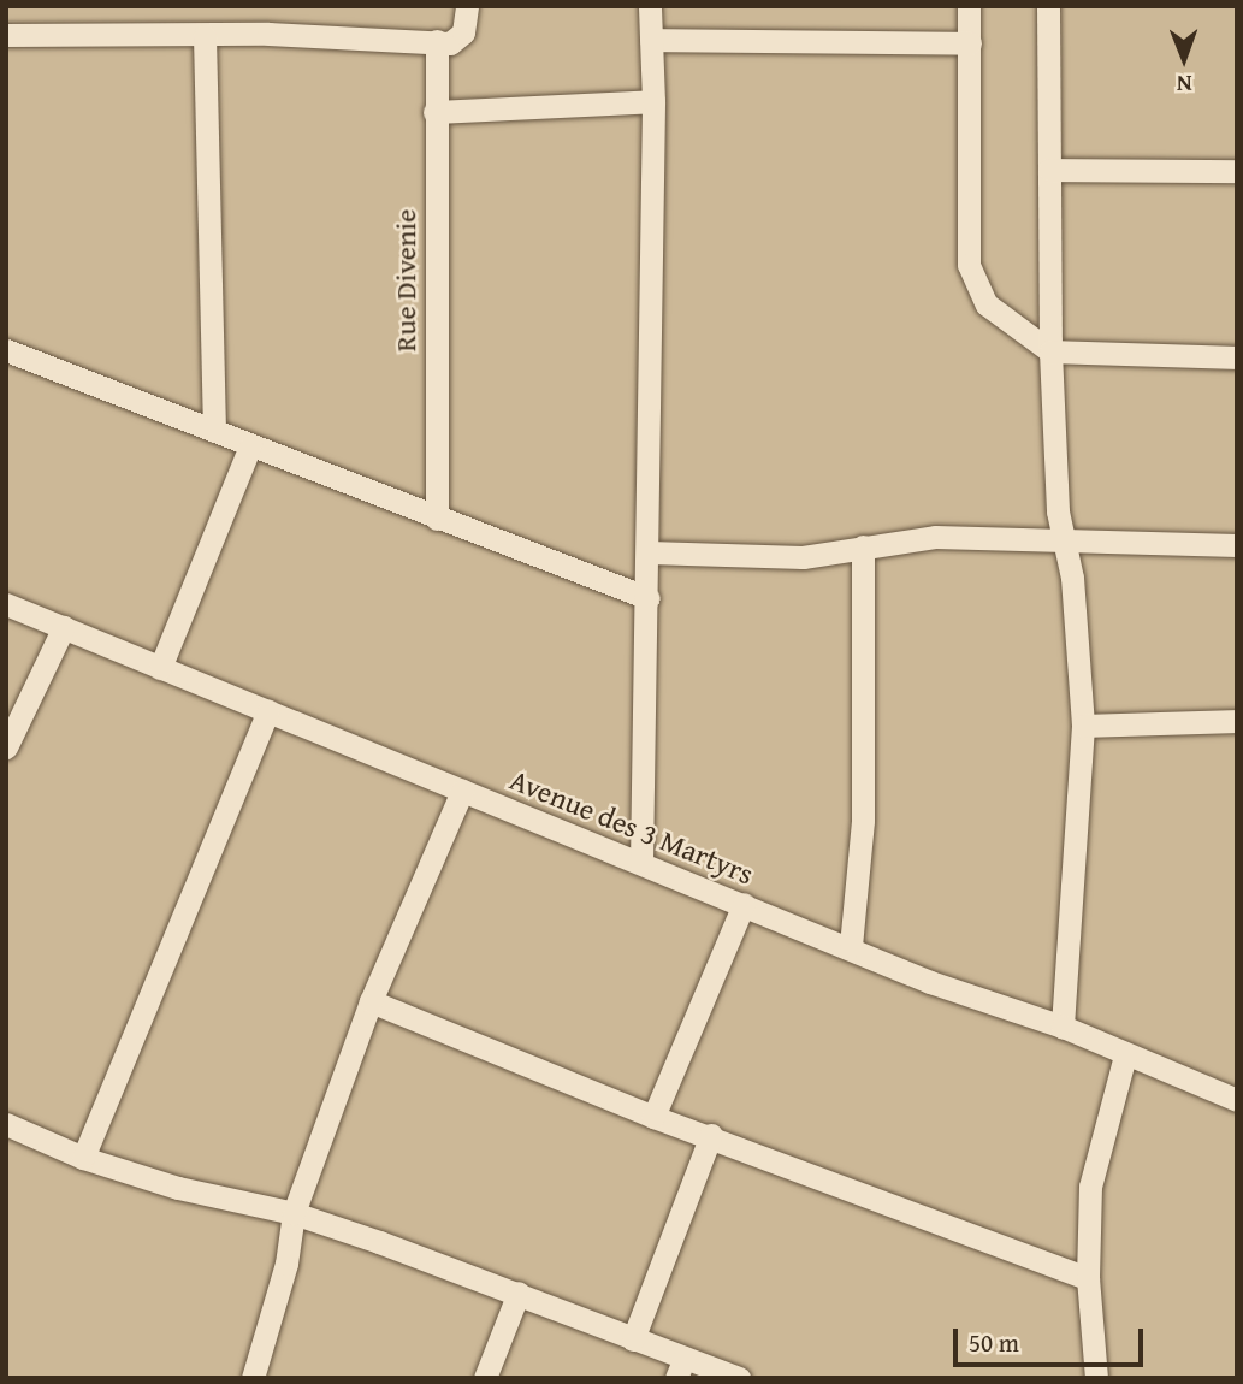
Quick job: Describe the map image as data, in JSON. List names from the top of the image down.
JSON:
{
  "streets": {
    "street": ["Rue Divenie", "Avenue des 3 Martyrs"]
  },
  "scale_bar": "50 m",
  "north": "bottom"
}
